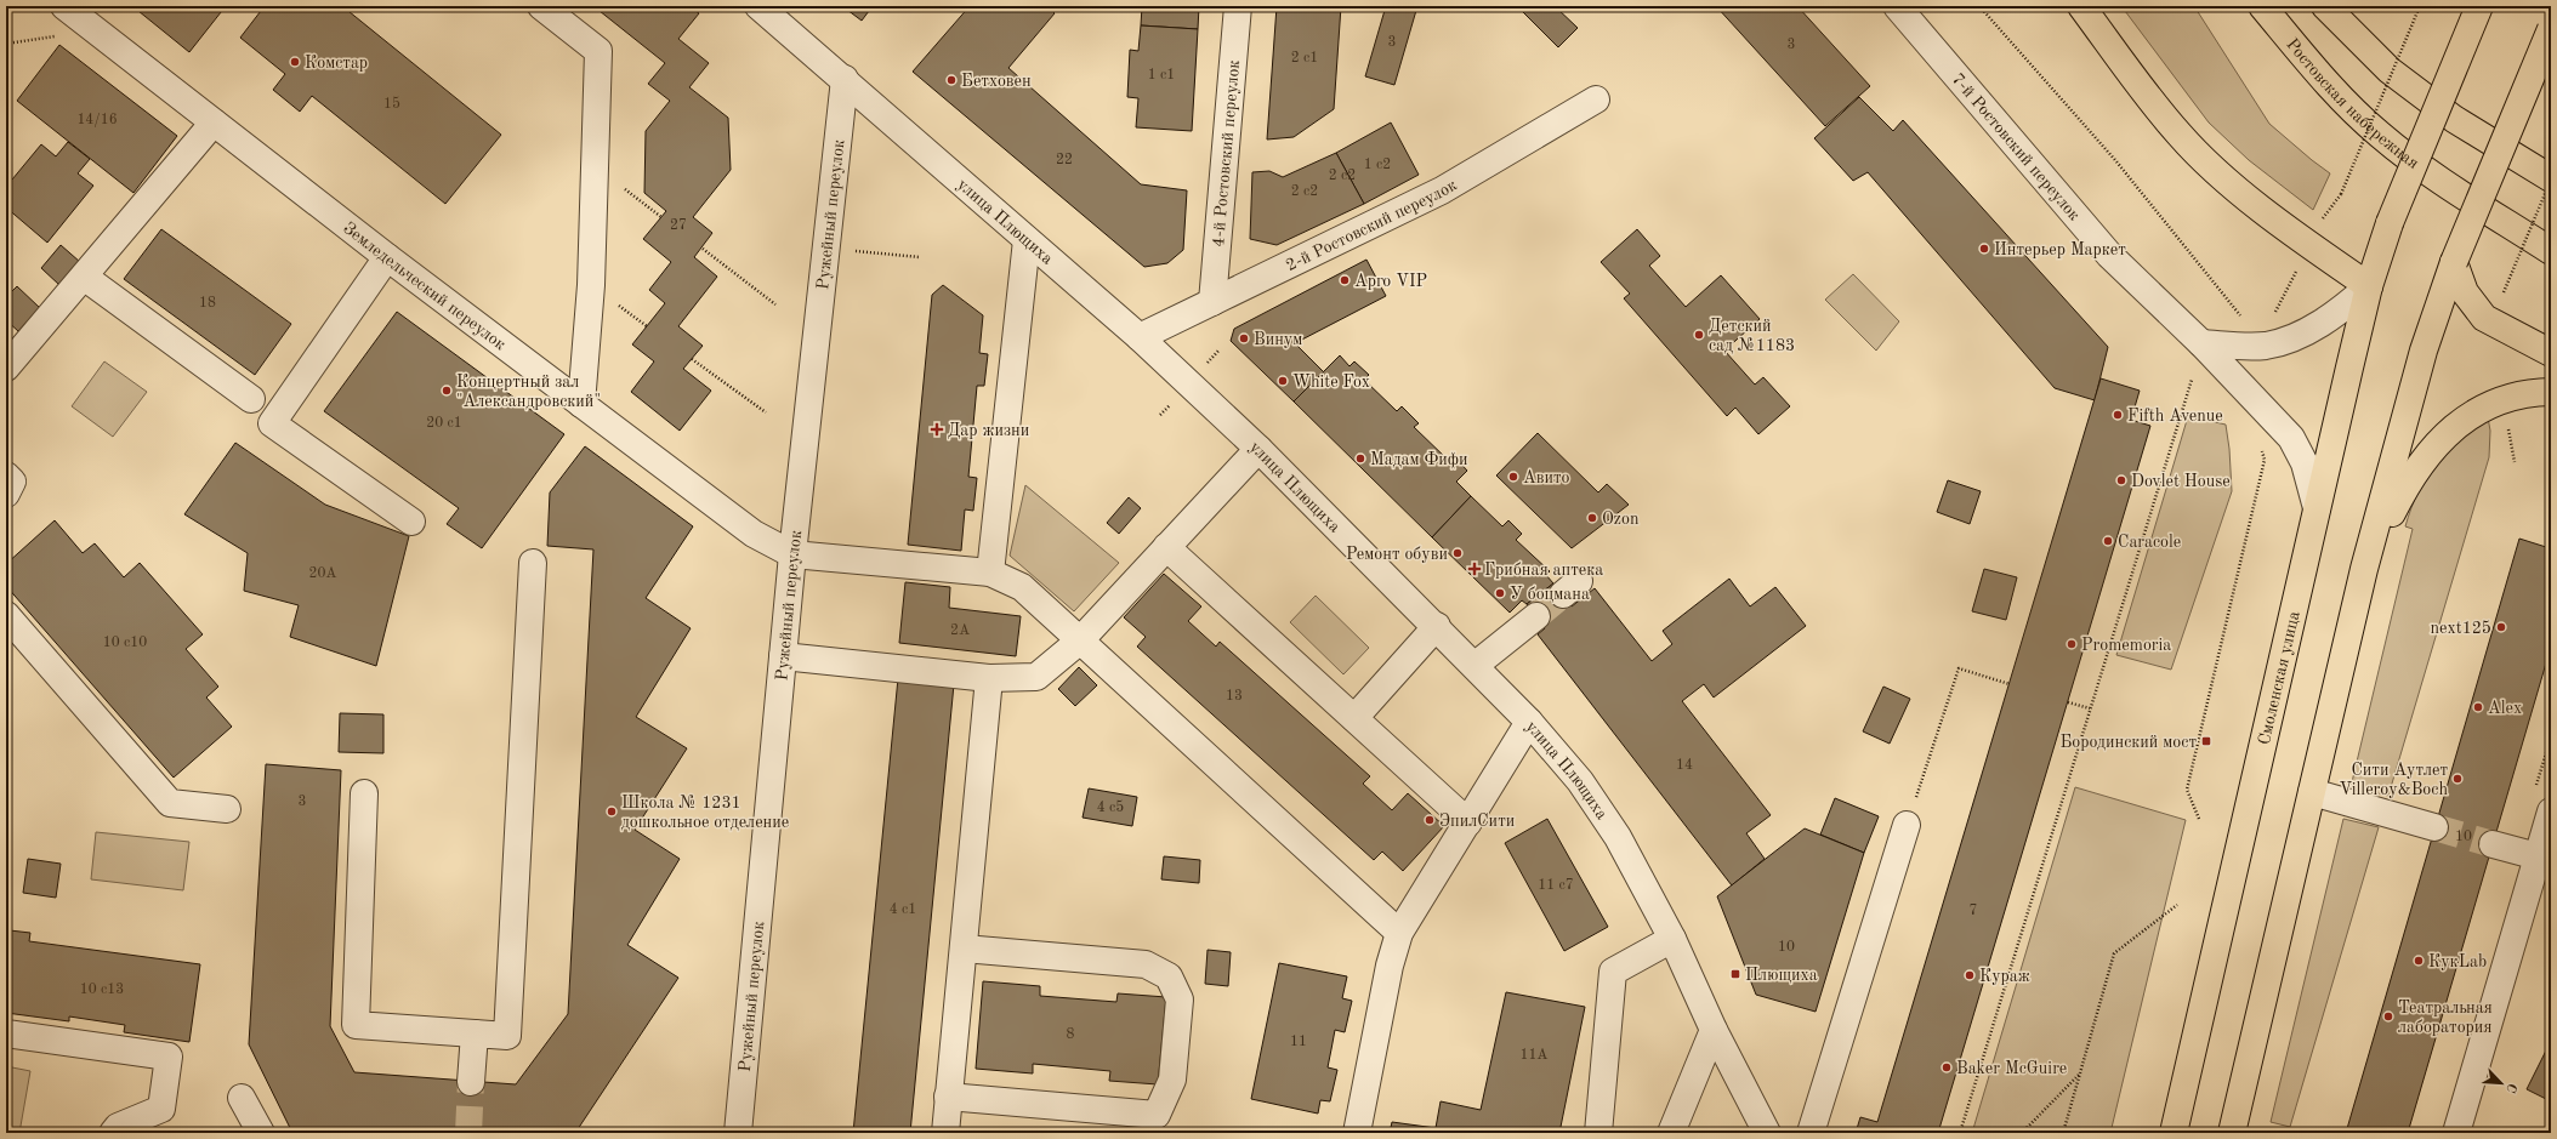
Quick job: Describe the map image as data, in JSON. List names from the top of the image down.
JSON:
{
  "streets": {
    "main road": ["Ростовская набережная", "Смоленская улица"],
    "street": [
      "7-й Ростовский переулок",
      "4-й Ростовский переулок",
      "Ружейный переулок",
      "улица Плющиха",
      "2-й Ростовский переулок",
      "Земледельческий переулок"
    ]
  },
  "crossings": [
    ["7-й Ростовский переулок", "Смоленская улица"],
    ["4-й Ростовский переулок", "2-й Ростовский переулок"],
    ["Ружейный переулок", "улица Плющиха"],
    ["Ружейный переулок", "Земледельческий переулок"],
    ["улица Плющиха", "2-й Ростовский переулок"]
  ],
  "places": {
    "other": [
      "Комстар",
      "Бетховен",
      "Интерьер Маркет",
      "Арго VIP",
      "Детский сад №1183",
      "Винум",
      "White Fox",
      "Концертный зал \"Александровский\"",
      "Fifth Avenue",
      "Мадам Фифи",
      "Авито",
      "Dovlet House",
      "Ozon",
      "Caracole",
      "Ремонт обуви",
      "У боцмана",
      "next125",
      "Promemoria",
      "Alex",
      "Сити Аутлет Villeroy&Boch",
      "Школа № 1231 дошкольное отделение",
      "ЭпилСити",
      "КукLab",
      "Кураж",
      "Театральная лаборатория",
      "Baker McGuire"
    ],
    "health": ["Дар жизни", "Грибная аптека"],
    "transit": ["Бородинский мост", "Плющиха"]
  },
  "house_numbers": [
    "3",
    "3",
    "2 с1",
    "1 с1",
    "15",
    "14/16",
    "22",
    "1 с2",
    "2 с2",
    "2 с2",
    "27",
    "18",
    "20 с1",
    "20А",
    "2А",
    "10 с10",
    "13",
    "14",
    "3",
    "4 с5",
    "10",
    "11 c7",
    "4 с1",
    "7",
    "10",
    "10 с13",
    "8",
    "11",
    "11А"
  ],
  "north": "bottom right"
}
